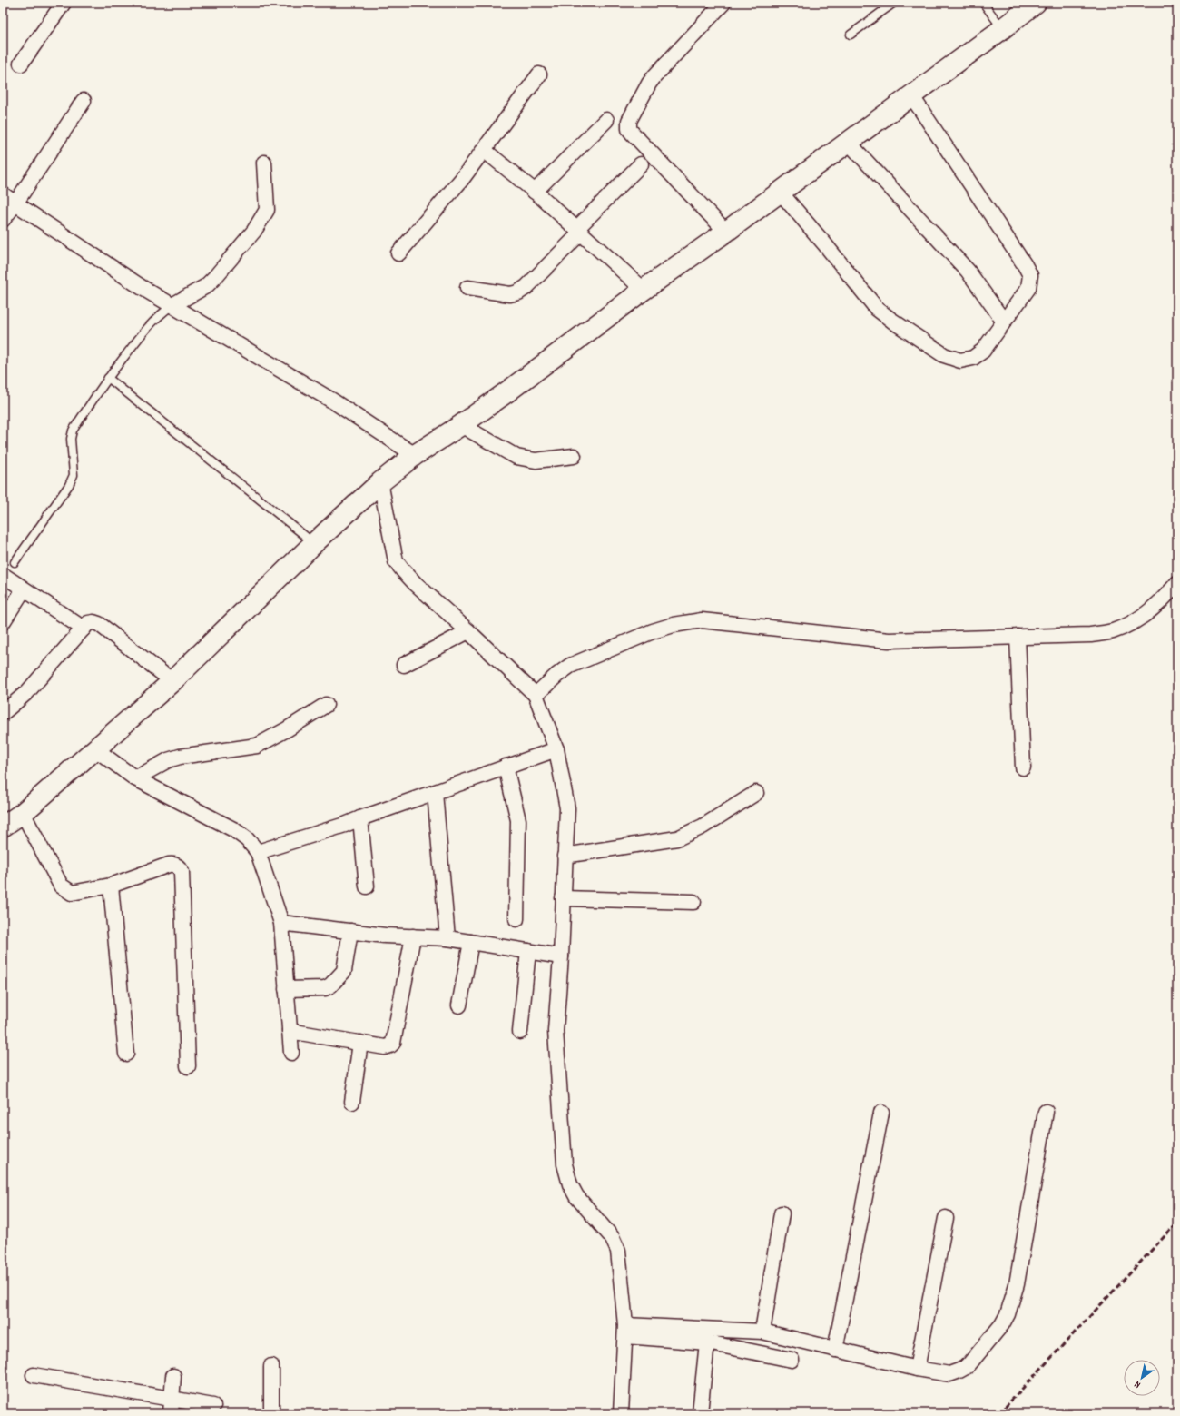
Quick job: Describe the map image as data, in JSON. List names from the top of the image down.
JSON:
{
  "north": "bottom left"
}
